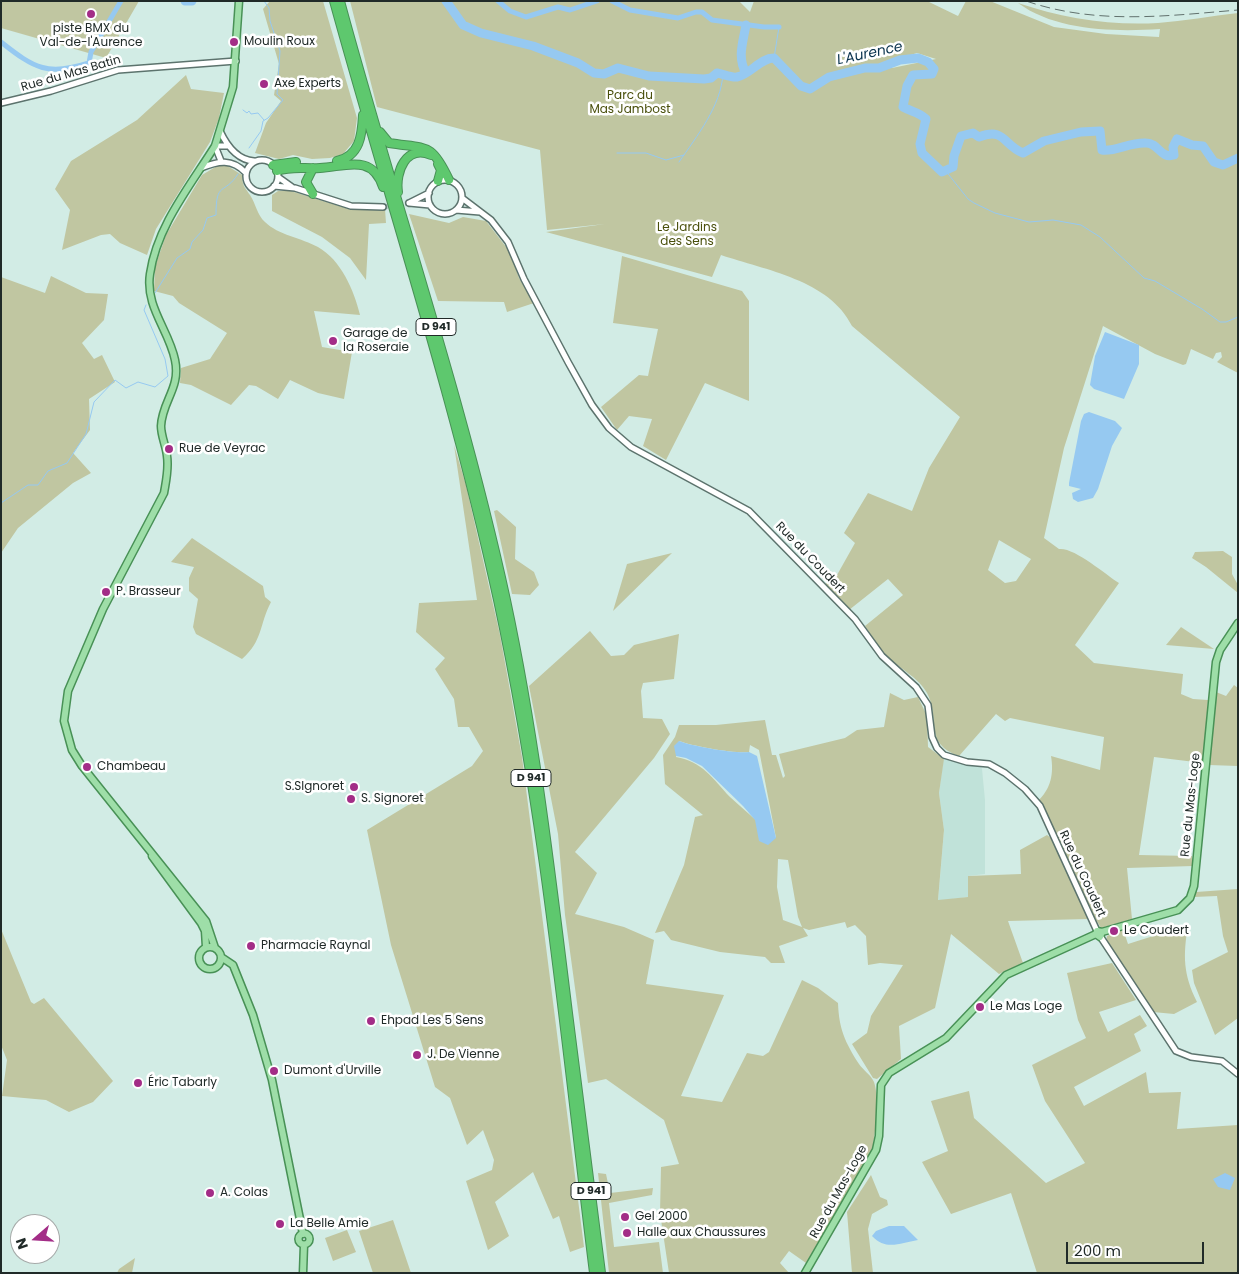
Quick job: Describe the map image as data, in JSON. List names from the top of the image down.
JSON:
{
  "streets": {
    "highway": ["D 941"],
    "main road": ["Rue du Mas-Loge"],
    "street": ["Rue du Mas Batin", "Rue du Coudert"]
  },
  "crossings": [
    ["Rue du Coudert", "Rue du Mas-Loge"]
  ],
  "water": ["L'Aurence"],
  "parks": ["Parc du Mas Jambost", "Le Jardins des Sens"],
  "places": [
    "piste BMX du Val-de-l'Aurence",
    "Moulin Roux",
    "Axe Experts",
    "Garage de la Roseraie",
    "Rue de Veyrac",
    "P. Brasseur",
    "Chambeau",
    "S.SIgnoret",
    "S. Signoret",
    "Le Coudert",
    "Pharmacie Raynal",
    "Le Mas Loge",
    "Ehpad Les 5 Sens",
    "J. De Vienne",
    "Dumont d'Urville",
    "Éric Tabarly",
    "A. Colas",
    "Gel 2000",
    "La Belle Amie",
    "Halle aux Chaussures"
  ],
  "scale_bar": "200 m",
  "north": "left"
}
